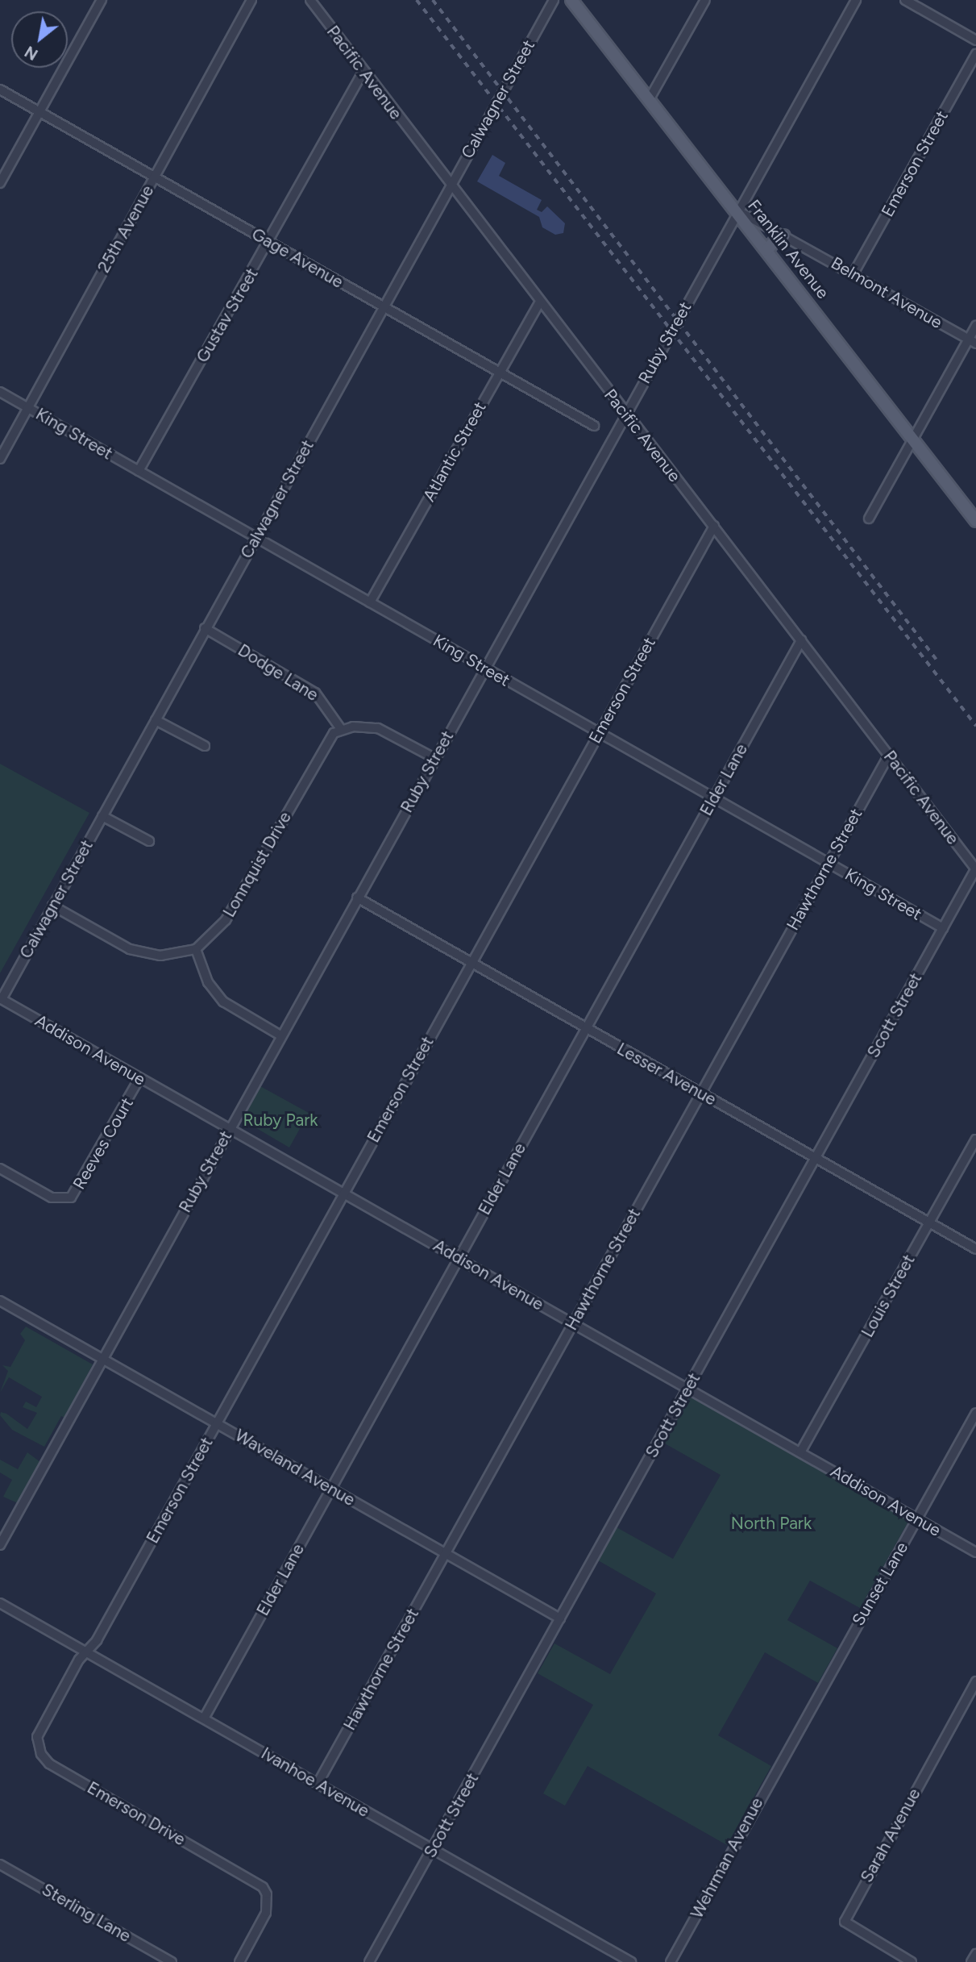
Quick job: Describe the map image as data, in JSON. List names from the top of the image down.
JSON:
{
  "streets": {
    "main road": ["Franklin Avenue"],
    "street": [
      "Pacific Avenue",
      "Calwagner Street",
      "Emerson Street",
      "25th Avenue",
      "Gage Avenue",
      "Belmont Avenue",
      "Gustav Street",
      "Ruby Street",
      "King Street",
      "Atlantic Street",
      "Dodge Lane",
      "Elder Lane",
      "Lonnquist Drive",
      "Hawthorne Street",
      "Scott Street",
      "Addison Avenue",
      "Lesser Avenue",
      "Reeves Court",
      "Louis Street",
      "Waveland Avenue",
      "Sunset Lane",
      "Ivanhoe Avenue",
      "Emerson Drive",
      "Sarah Avenue",
      "Wehrman Avenue",
      "Sterling Lane"
    ]
  },
  "crossings": [
    ["Pacific Avenue", "Calwagner Street"],
    ["Pacific Avenue", "Emerson Street"],
    ["Pacific Avenue", "Gustav Street"],
    ["Pacific Avenue", "Ruby Street"],
    ["Pacific Avenue", "Atlantic Street"],
    ["Pacific Avenue", "Elder Lane"],
    ["Pacific Avenue", "Hawthorne Street"],
    ["Pacific Avenue", "Scott Street"],
    ["Calwagner Street", "Gage Avenue"],
    ["Calwagner Street", "King Street"],
    ["Calwagner Street", "Dodge Lane"],
    ["Calwagner Street", "Addison Avenue"],
    ["Emerson Street", "Belmont Avenue"],
    ["Emerson Street", "King Street"],
    ["Emerson Street", "Addison Avenue"],
    ["Emerson Street", "Lesser Avenue"],
    ["Emerson Street", "Waveland Avenue"],
    ["Emerson Street", "Ivanhoe Avenue"],
    ["Emerson Street", "Emerson Drive"],
    ["25th Avenue", "Gage Avenue"],
    ["25th Avenue", "King Street"],
    ["Franklin Avenue", "Belmont Avenue"],
    ["Franklin Avenue", "Ruby Street"],
    ["Gage Avenue", "Gustav Street"],
    ["Gage Avenue", "Atlantic Street"],
    ["Belmont Avenue", "Ruby Street"],
    ["Gustav Street", "King Street"],
    ["Ruby Street", "King Street"],
    ["Ruby Street", "Addison Avenue"],
    ["Ruby Street", "Lesser Avenue"],
    ["Ruby Street", "Waveland Avenue"],
    ["King Street", "Atlantic Street"],
    ["King Street", "Elder Lane"],
    ["King Street", "Hawthorne Street"],
    ["King Street", "Scott Street"],
    ["Dodge Lane", "Lonnquist Drive"],
    ["Elder Lane", "Addison Avenue"],
    ["Elder Lane", "Lesser Avenue"],
    ["Elder Lane", "Waveland Avenue"],
    ["Elder Lane", "Ivanhoe Avenue"],
    ["Hawthorne Street", "Addison Avenue"],
    ["Hawthorne Street", "Lesser Avenue"],
    ["Hawthorne Street", "Waveland Avenue"],
    ["Hawthorne Street", "Ivanhoe Avenue"],
    ["Scott Street", "Addison Avenue"],
    ["Scott Street", "Lesser Avenue"],
    ["Scott Street", "Waveland Avenue"],
    ["Scott Street", "Ivanhoe Avenue"],
    ["Addison Avenue", "Reeves Court"],
    ["Addison Avenue", "Louis Street"],
    ["Addison Avenue", "Sunset Lane"],
    ["Lesser Avenue", "Louis Street"],
    ["Sunset Lane", "Wehrman Avenue"],
    ["Ivanhoe Avenue", "Emerson Drive"]
  ],
  "parks": ["Ruby Park", "North Park"],
  "north": "bottom left"
}
